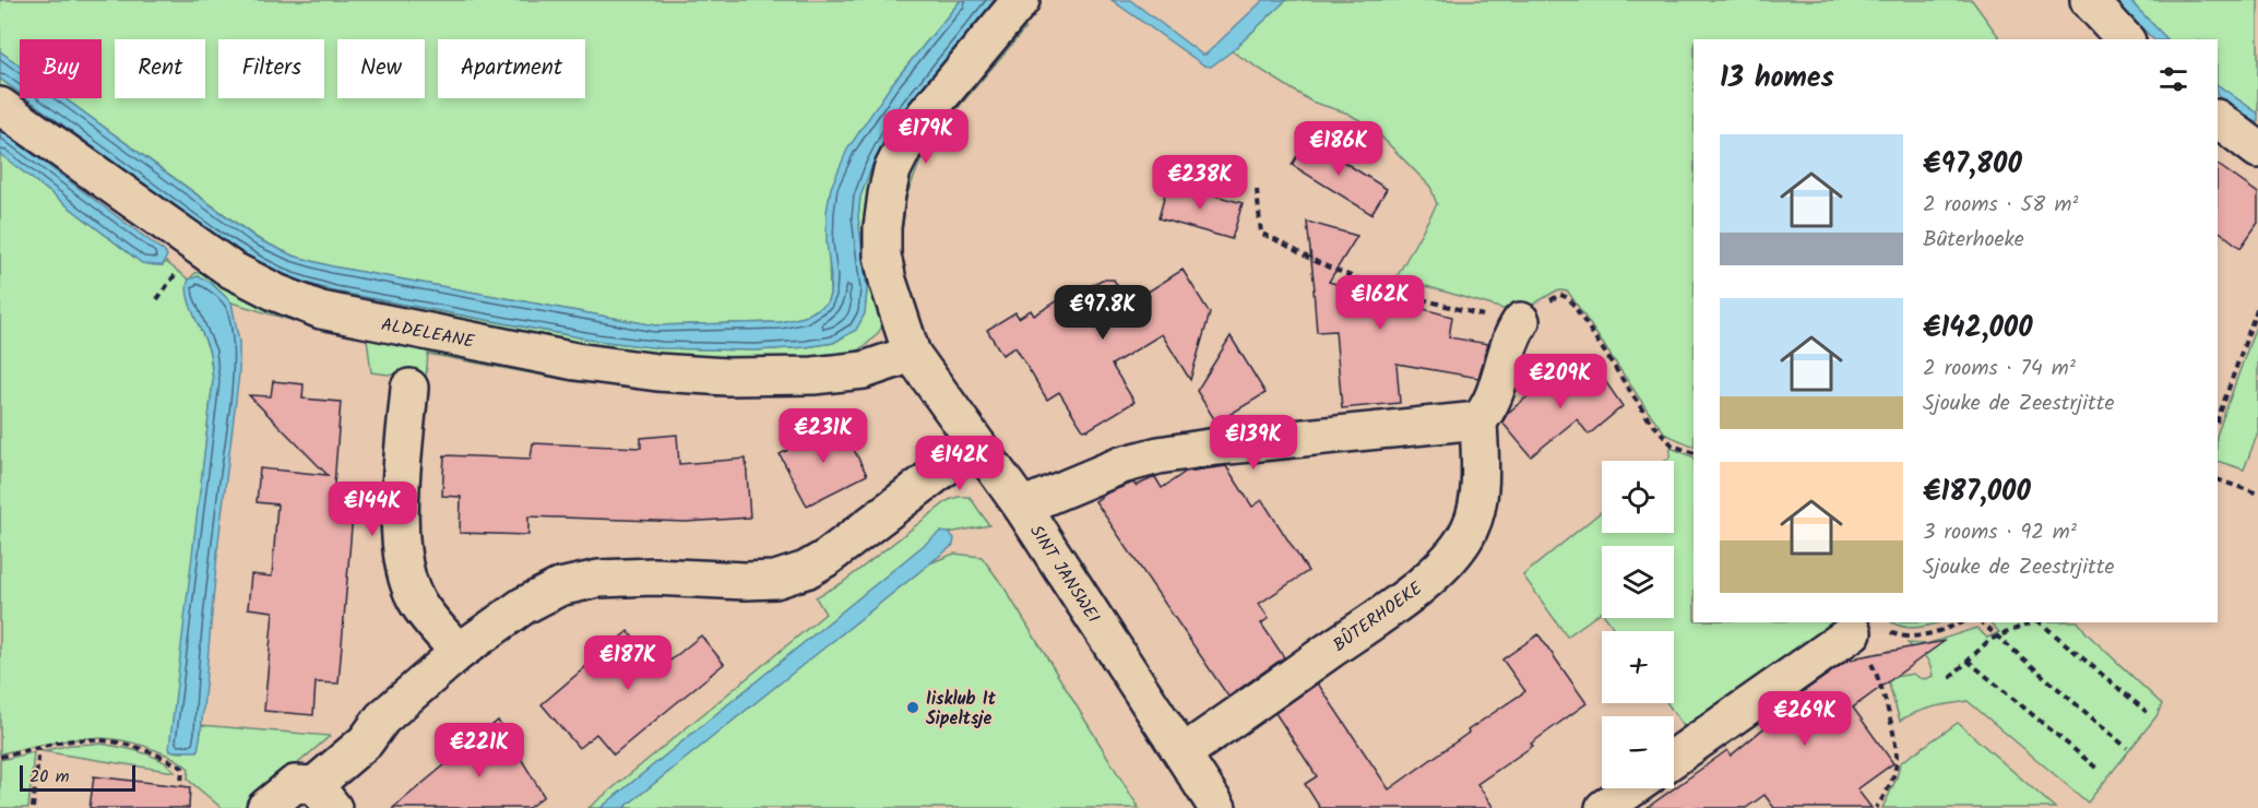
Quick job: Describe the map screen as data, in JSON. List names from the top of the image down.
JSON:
{
  "streets": {
    "street": ["ALDELEANE", "SINT JANSWEI", "BÛTERHOEKE"]
  },
  "crossings": [
    ["ALDELEANE", "SINT JANSWEI"],
    ["SINT JANSWEI", "BÛTERHOEKE"]
  ],
  "places": ["Iisklub It Sipeltsje"],
  "scale_bar": "20 m",
  "page": {
    "chip": [
      "Buy",
      "Rent",
      "Filters",
      "New",
      "Apartment"
    ],
    "heading": "13 homes",
    "price": [
      "€179K",
      "€186K",
      "€238K",
      "€162K",
      "€97.8K",
      "€209K",
      "€231K",
      "€139K",
      "€142K",
      "€144K",
      "€187K",
      "€269K",
      "€221K"
    ],
    "list": [
      {
        "name": "€97,800",
        "note": "2 rooms · 58 m² · Bûterhoeke"
      },
      {
        "name": "€142,000",
        "note": "2 rooms · 74 m² · Sjouke de Zeestrjitte"
      },
      {
        "name": "€187,000",
        "note": "3 rooms · 92 m² · Sjouke de Zeestrjitte"
      }
    ],
    "map_buttons": ["+", "−"],
    "scale": "20 m"
  }
}
